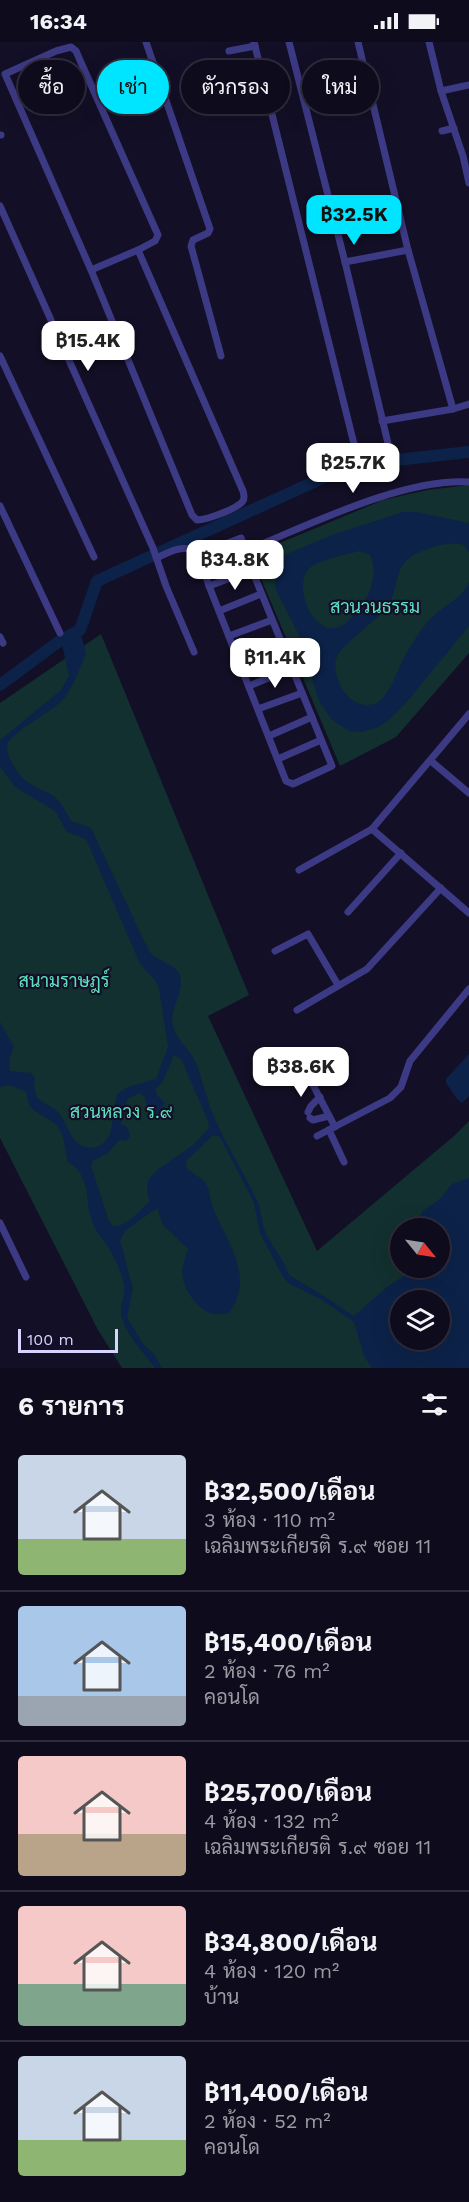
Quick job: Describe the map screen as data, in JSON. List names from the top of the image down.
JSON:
{
  "parks": ["สวนวนธรรม", "สนามราษฎร์", "สวนหลวง ร.๙"],
  "scale_bar": "100 m",
  "north": "bottom right",
  "page": {
    "status": "16:34",
    "chip": [
      "ซื้อ",
      "เช่า",
      "ตัวกรอง",
      "ใหม่"
    ],
    "price": [
      "฿32.5K",
      "฿15.4K",
      "฿25.7K",
      "฿34.8K",
      "฿11.4K",
      "฿38.6K"
    ],
    "scale": "100 m",
    "heading": "6 รายการ",
    "list": [
      {
        "name": "฿32,500/เดือน",
        "note": "3 ห้อง · 110 m² · เฉลิมพระเกียรติ ร.๙ ซอย 11"
      },
      {
        "name": "฿15,400/เดือน",
        "note": "2 ห้อง · 76 m² · คอนโด"
      },
      {
        "name": "฿25,700/เดือน",
        "note": "4 ห้อง · 132 m² · เฉลิมพระเกียรติ ร.๙ ซอย 11"
      },
      {
        "name": "฿34,800/เดือน",
        "note": "4 ห้อง · 120 m² · บ้าน"
      },
      {
        "name": "฿11,400/เดือน",
        "note": "2 ห้อง · 52 m² · คอนโด"
      }
    ]
  }
}
